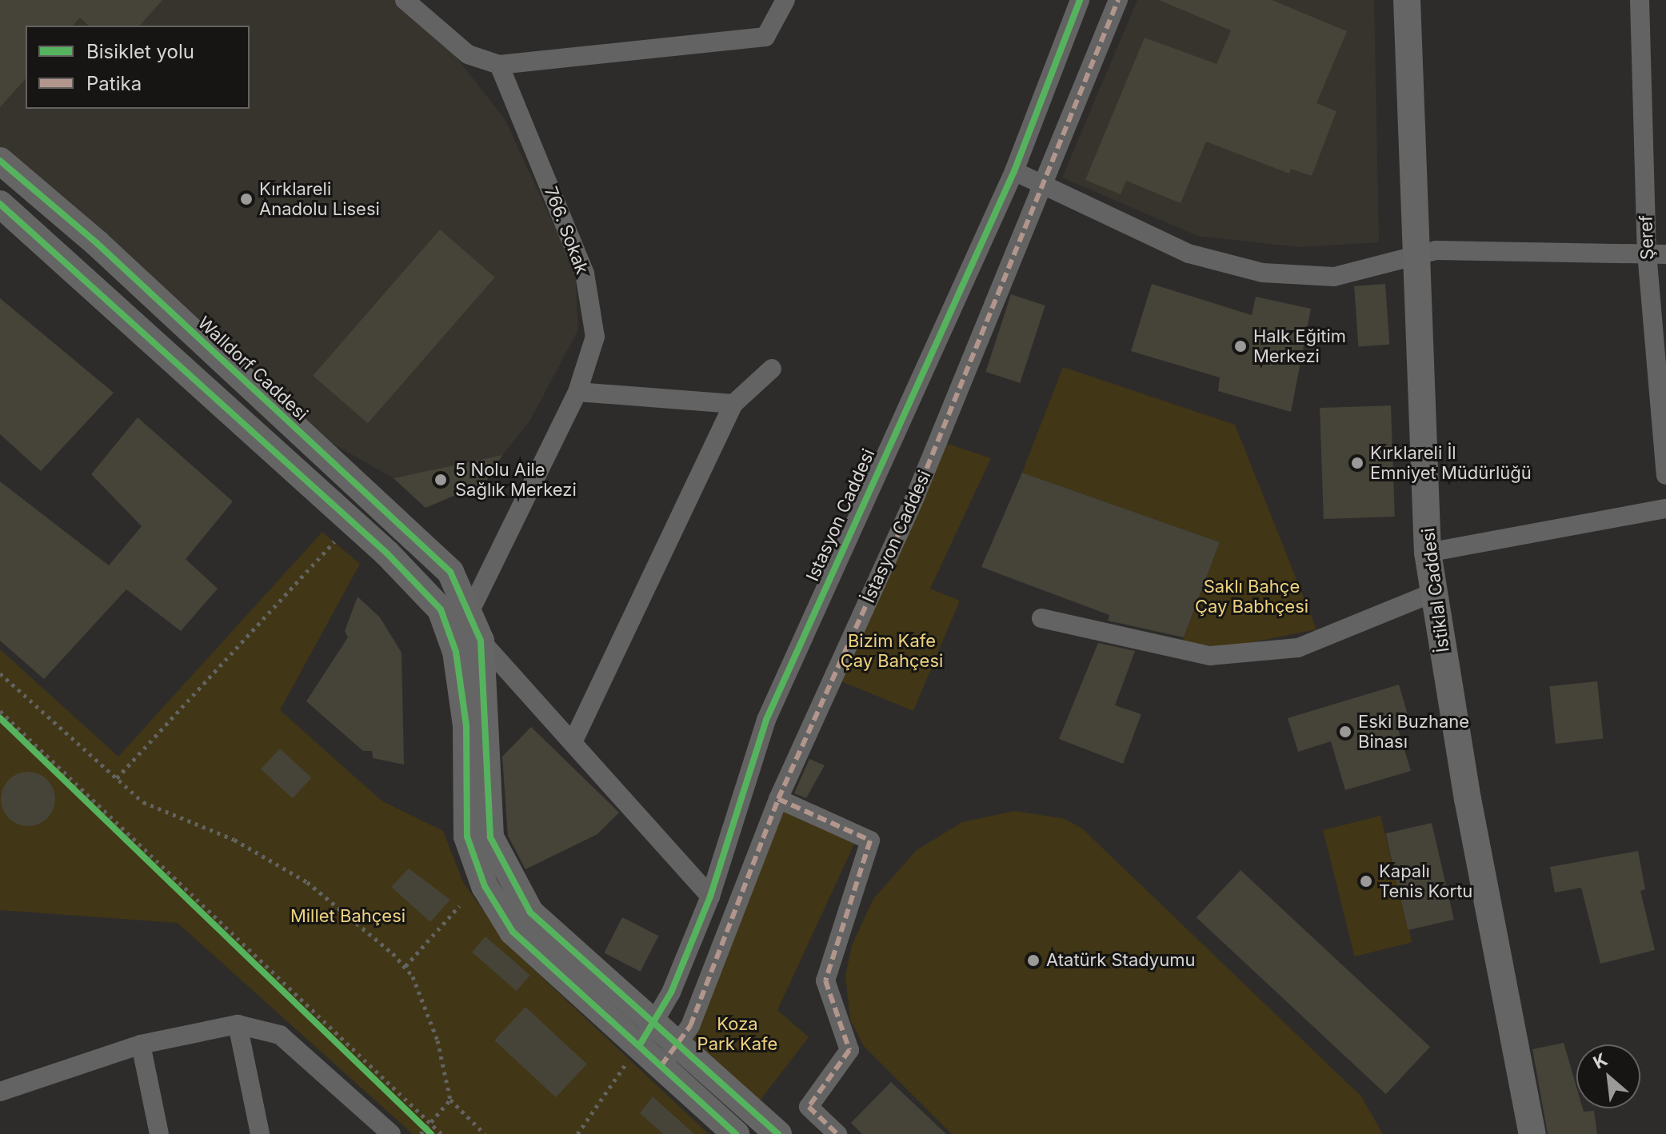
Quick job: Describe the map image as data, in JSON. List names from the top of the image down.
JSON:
{
  "streets": {
    "main road": ["Walldorf Caddesi", "İstiklal Caddesi"],
    "street": [
      "766. Sokak",
      "Şeref",
      "Istasyon Caddesi",
      "İstasyon Caddesi"
    ]
  },
  "crossings": [
    ["766. Sokak", "Walldorf Caddesi"],
    ["Walldorf Caddesi", "Istasyon Caddesi"],
    ["Walldorf Caddesi", "İstasyon Caddesi"]
  ],
  "parks": [
    "Saklı Bahçe Çay Babhçesi",
    "Bizim Kafe Çay Bahçesi",
    "Millet Bahçesi",
    "Koza Park Kafe"
  ],
  "places": [
    "Kırklareli Anadolu Lisesi",
    "Halk Eğitim Merkezi",
    "Kırklareli İl Emniyet Müdürlüğü",
    "5 Nolu Aile Sağlık Merkezi",
    "Eski Buzhane Binası",
    "Kapalı Tenis Kortu",
    "Atatürk Stadyumu"
  ],
  "legend": ["Bisiklet yolu", "Patika"],
  "north": "top left"
}
